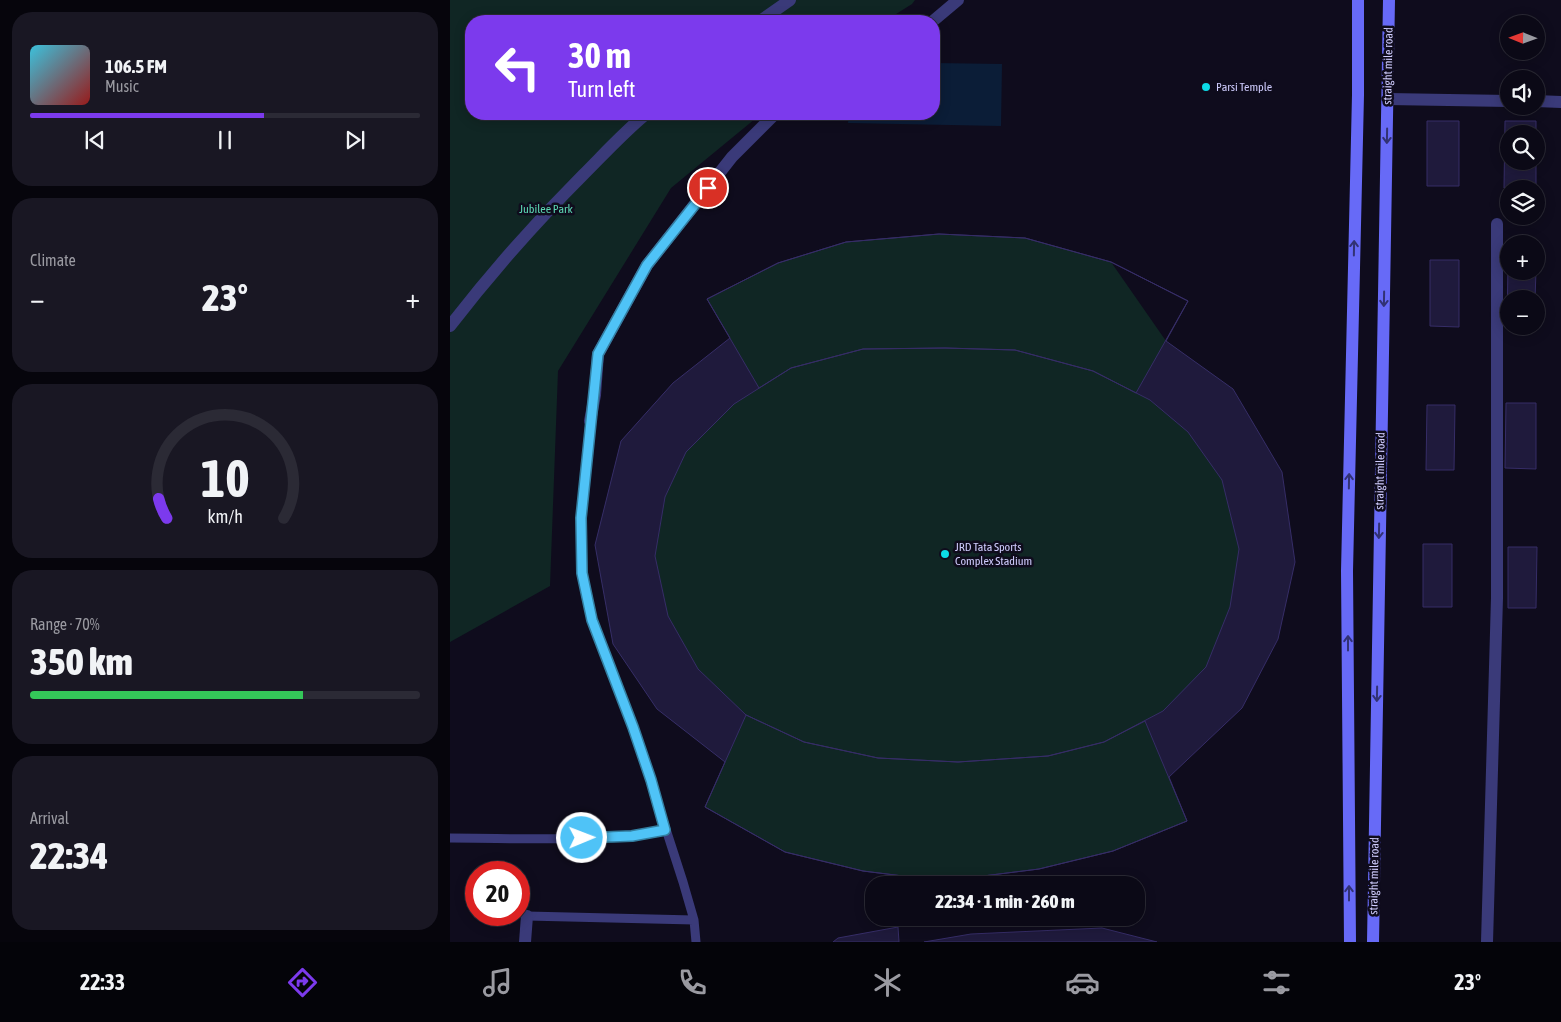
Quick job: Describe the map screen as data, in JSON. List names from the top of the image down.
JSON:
{
  "streets": {
    "street": ["straight mile road"]
  },
  "parks": ["Jubilee Park"],
  "places": ["Parsi Temple", "JRD Tata Sports Complex Stadium"],
  "north": "left",
  "page": {
    "map_buttons": ["+", "−"],
    "turn": ["30 m", "Turn left"],
    "song": ["106.5 FM", "Music"],
    "tile": [
      "Climate",
      ["Range · 70%", "350 km"],
      ["Arrival", "22:34"]
    ],
    "heat": ["−", "23°", "+"],
    "limit": "20",
    "trip": "22:34 · 1 min · 260 m",
    "tabs": ["22:33", "23°"],
    "gauge": ["10", "km/h"]
  }
}
